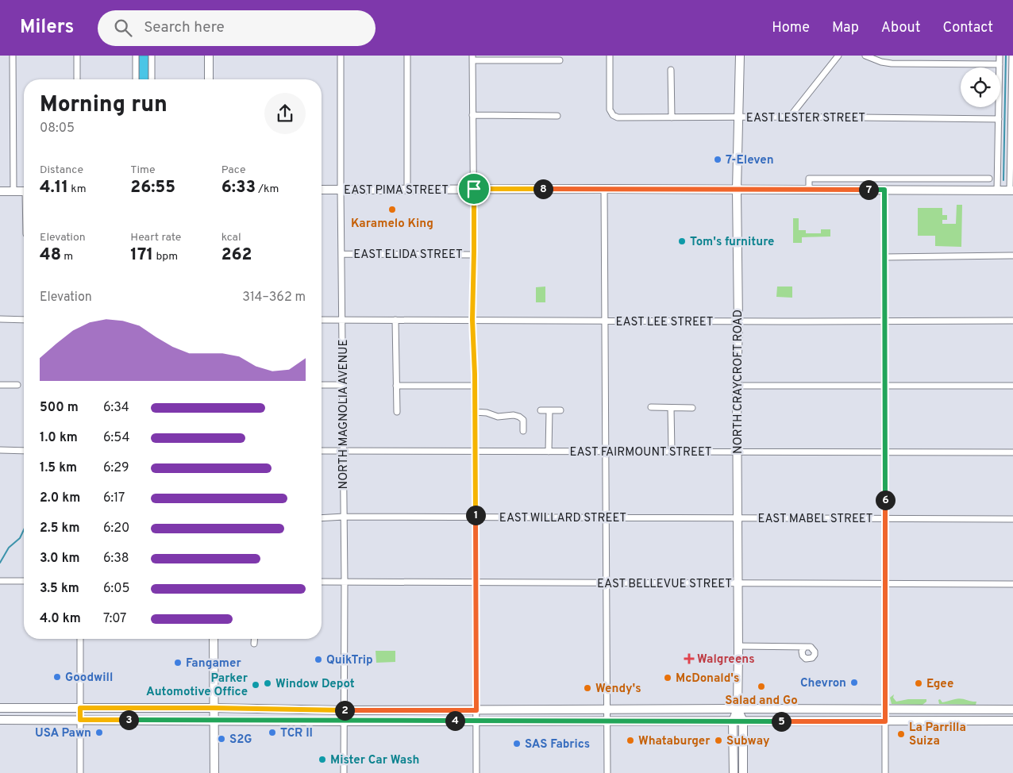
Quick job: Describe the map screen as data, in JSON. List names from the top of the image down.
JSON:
{
  "streets": {
    "main road": ["EAST PIMA STREET", "NORTH CRAYCROFT ROAD"],
    "street": [
      "EAST LESTER STREET",
      "EAST ELIDA STREET",
      "EAST LEE STREET",
      "NORTH MAGNOLIA AVENUE",
      "EAST FAIRMOUNT STREET",
      "EAST WILLARD STREET",
      "EAST MABEL STREET",
      "EAST BELLEVUE STREET"
    ]
  },
  "crossings": [
    ["EAST LESTER STREET", "NORTH CRAYCROFT ROAD"],
    ["EAST PIMA STREET", "NORTH CRAYCROFT ROAD"],
    ["EAST PIMA STREET", "NORTH MAGNOLIA AVENUE"],
    ["EAST ELIDA STREET", "NORTH MAGNOLIA AVENUE"],
    ["EAST LEE STREET", "NORTH CRAYCROFT ROAD"],
    ["EAST LEE STREET", "NORTH MAGNOLIA AVENUE"],
    ["NORTH CRAYCROFT ROAD", "EAST FAIRMOUNT STREET"],
    ["NORTH CRAYCROFT ROAD", "EAST WILLARD STREET"],
    ["NORTH CRAYCROFT ROAD", "EAST MABEL STREET"],
    ["NORTH CRAYCROFT ROAD", "EAST BELLEVUE STREET"],
    ["NORTH MAGNOLIA AVENUE", "EAST FAIRMOUNT STREET"],
    ["NORTH MAGNOLIA AVENUE", "EAST WILLARD STREET"],
    ["NORTH MAGNOLIA AVENUE", "EAST BELLEVUE STREET"],
    ["EAST WILLARD STREET", "EAST MABEL STREET"]
  ],
  "places": {
    "other": [
      "7-Eleven",
      "Karamelo King",
      "Tom's furniture",
      "QuikTrip",
      "Fangamer",
      "Goodwill",
      "McDonald's",
      "Chevron",
      "Window Depot",
      "Egee",
      "Parker Automotive Office",
      "Salad and Go",
      "Wendy's",
      "USA Pawn",
      "TCR II",
      "La Parrilla Suiza",
      "S2G",
      "Whataburger",
      "Subway",
      "SAS Fabrics",
      "Mister Car Wash"
    ],
    "health": ["Walgreens"]
  },
  "page": {
    "header": "Milers",
    "search": "Search here",
    "nav": [
      "Home",
      "Map",
      "About",
      "Contact"
    ],
    "heading": ["Morning run", "08:05"],
    "stats": [
      ["Distance", "4.11 km"],
      ["Time", "26:55"],
      ["Pace", "6:33 /km"],
      ["Elevation", "48 m"],
      ["Heart rate", "171 bpm"],
      ["kcal", "262"]
    ],
    "pins": [
      "8",
      "7",
      "6",
      "1",
      "2",
      "3",
      "4",
      "5"
    ],
    "chart": ["Elevation", "314–362 m"],
    "list": [
      {
        "name": "500 m",
        "note": "6:34"
      },
      {
        "name": "1.0 km",
        "note": "6:54"
      },
      {
        "name": "1.5 km",
        "note": "6:29"
      },
      {
        "name": "2.0 km",
        "note": "6:17"
      },
      {
        "name": "2.5 km",
        "note": "6:20"
      },
      {
        "name": "3.0 km",
        "note": "6:38"
      },
      {
        "name": "3.5 km",
        "note": "6:05"
      },
      {
        "name": "4.0 km",
        "note": "7:07"
      }
    ]
  }
}
